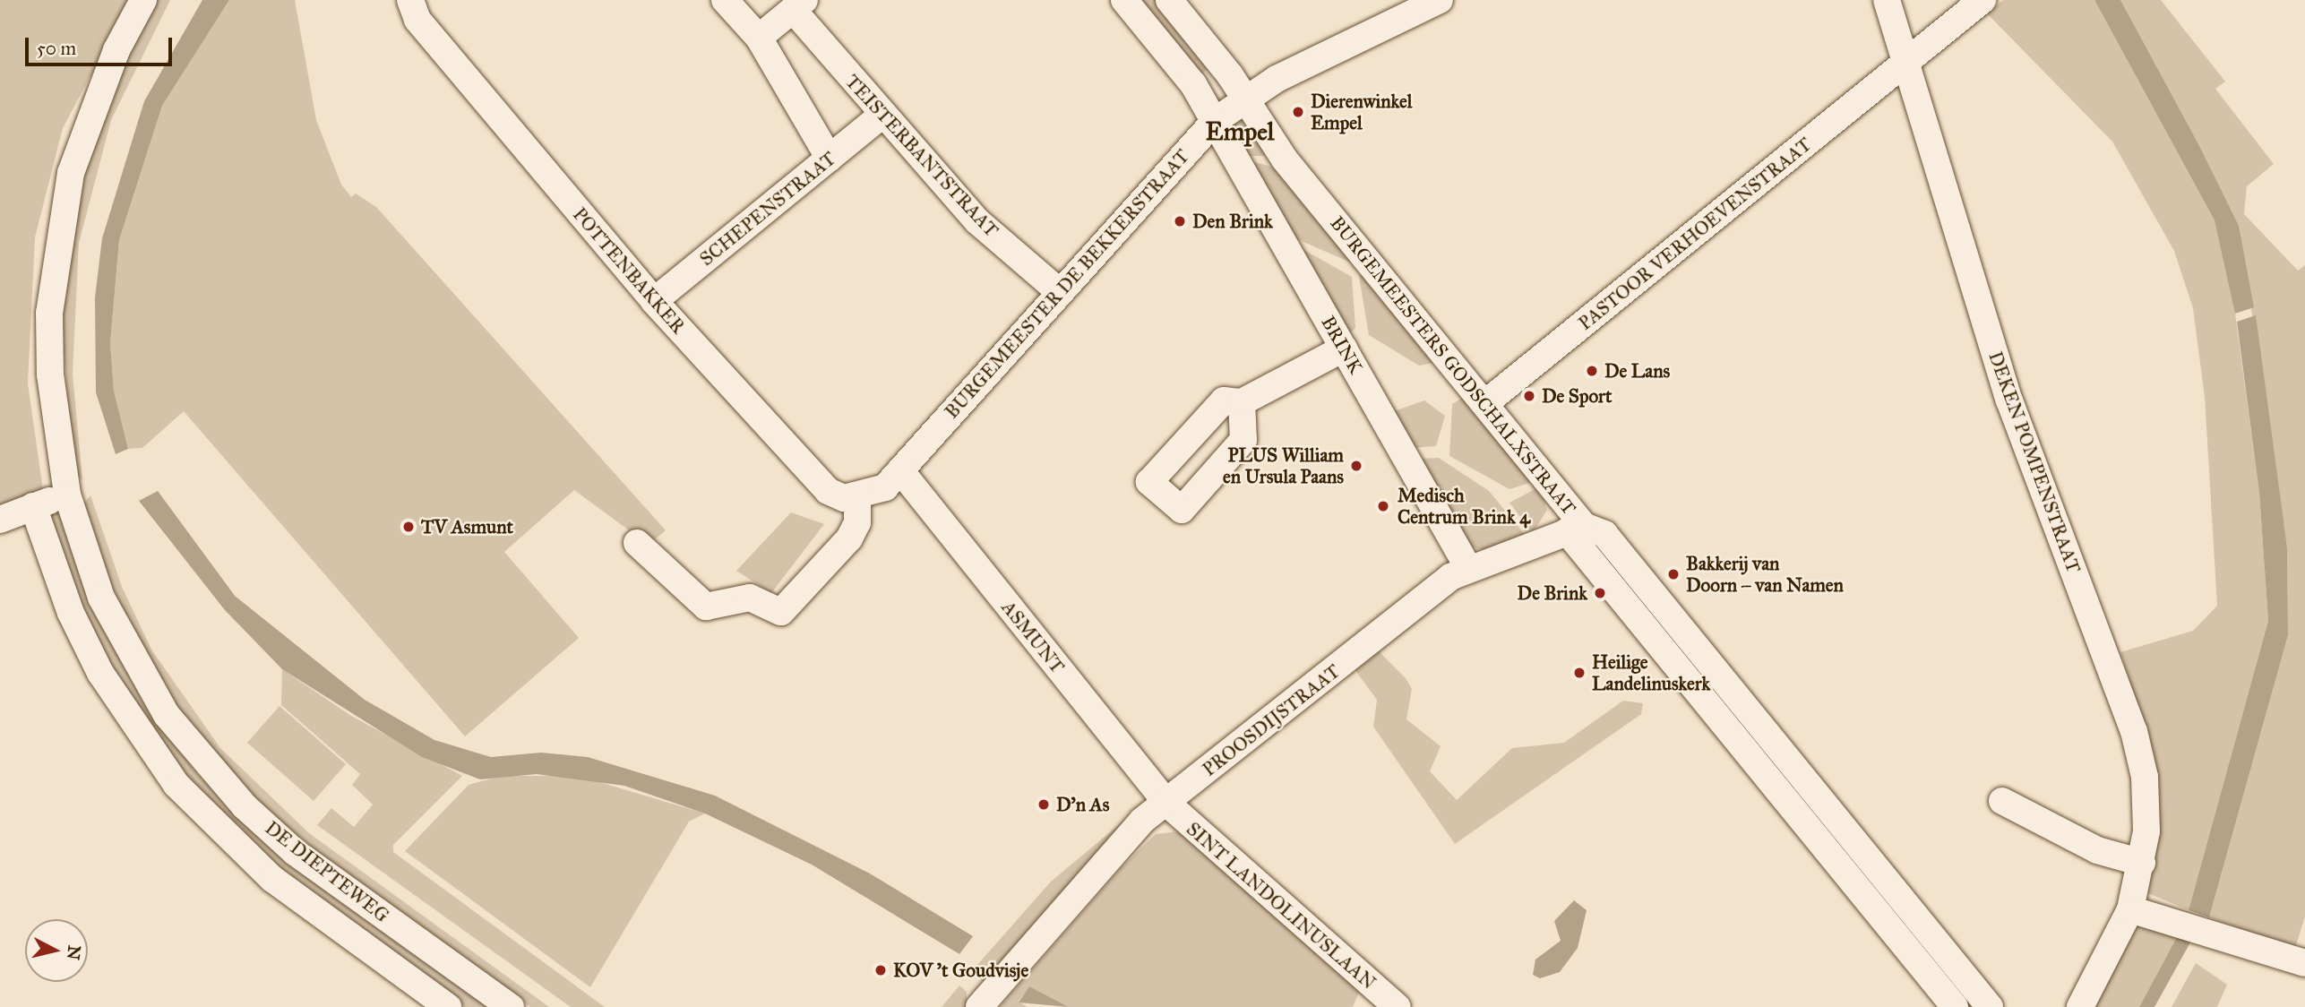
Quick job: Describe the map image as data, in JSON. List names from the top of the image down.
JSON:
{
  "streets": {
    "street": [
      "TEISTERBANTSTRAAT",
      "SCHEPENSTRAAT",
      "PASTOOR VERHOEVENSTRAAT",
      "POTTENBAKKER",
      "BURGEMEESTER DE BEKKERSTRAAT",
      "BRINK",
      "BURGEMEESTERS GODSCHALXSTRAAT",
      "DEKEN POMPENSTRAAT",
      "ASMUNT",
      "PROOSDIJSTRAAT",
      "DE DIEPTEWEG",
      "SINT LANDOLINUSLAAN"
    ]
  },
  "crossings": [
    ["TEISTERBANTSTRAAT", "SCHEPENSTRAAT"],
    ["TEISTERBANTSTRAAT", "BURGEMEESTER DE BEKKERSTRAAT"],
    ["SCHEPENSTRAAT", "POTTENBAKKER"],
    ["PASTOOR VERHOEVENSTRAAT", "BURGEMEESTERS GODSCHALXSTRAAT"],
    ["PASTOOR VERHOEVENSTRAAT", "DEKEN POMPENSTRAAT"],
    ["BURGEMEESTER DE BEKKERSTRAAT", "BRINK"],
    ["BURGEMEESTER DE BEKKERSTRAAT", "BURGEMEESTERS GODSCHALXSTRAAT"],
    ["BURGEMEESTER DE BEKKERSTRAAT", "ASMUNT"],
    ["BRINK", "PROOSDIJSTRAAT"],
    ["BURGEMEESTERS GODSCHALXSTRAAT", "PROOSDIJSTRAAT"],
    ["ASMUNT", "PROOSDIJSTRAAT"],
    ["ASMUNT", "SINT LANDOLINUSLAAN"],
    ["PROOSDIJSTRAAT", "SINT LANDOLINUSLAAN"]
  ],
  "districts": ["Empel"],
  "places": [
    "Dierenwinkel Empel",
    "Den Brink",
    "De Lans",
    "De Sport",
    "PLUS William en Ursula Paans",
    "Medisch Centrum Brink 4",
    "TV Asmunt",
    "Bakkerij van Doorn – van Namen",
    "De Brink",
    "Heilige Landelinuskerk",
    "D'n As",
    "KOV 't Goudvisje"
  ],
  "scale_bar": "50 m",
  "north": "right"
}
